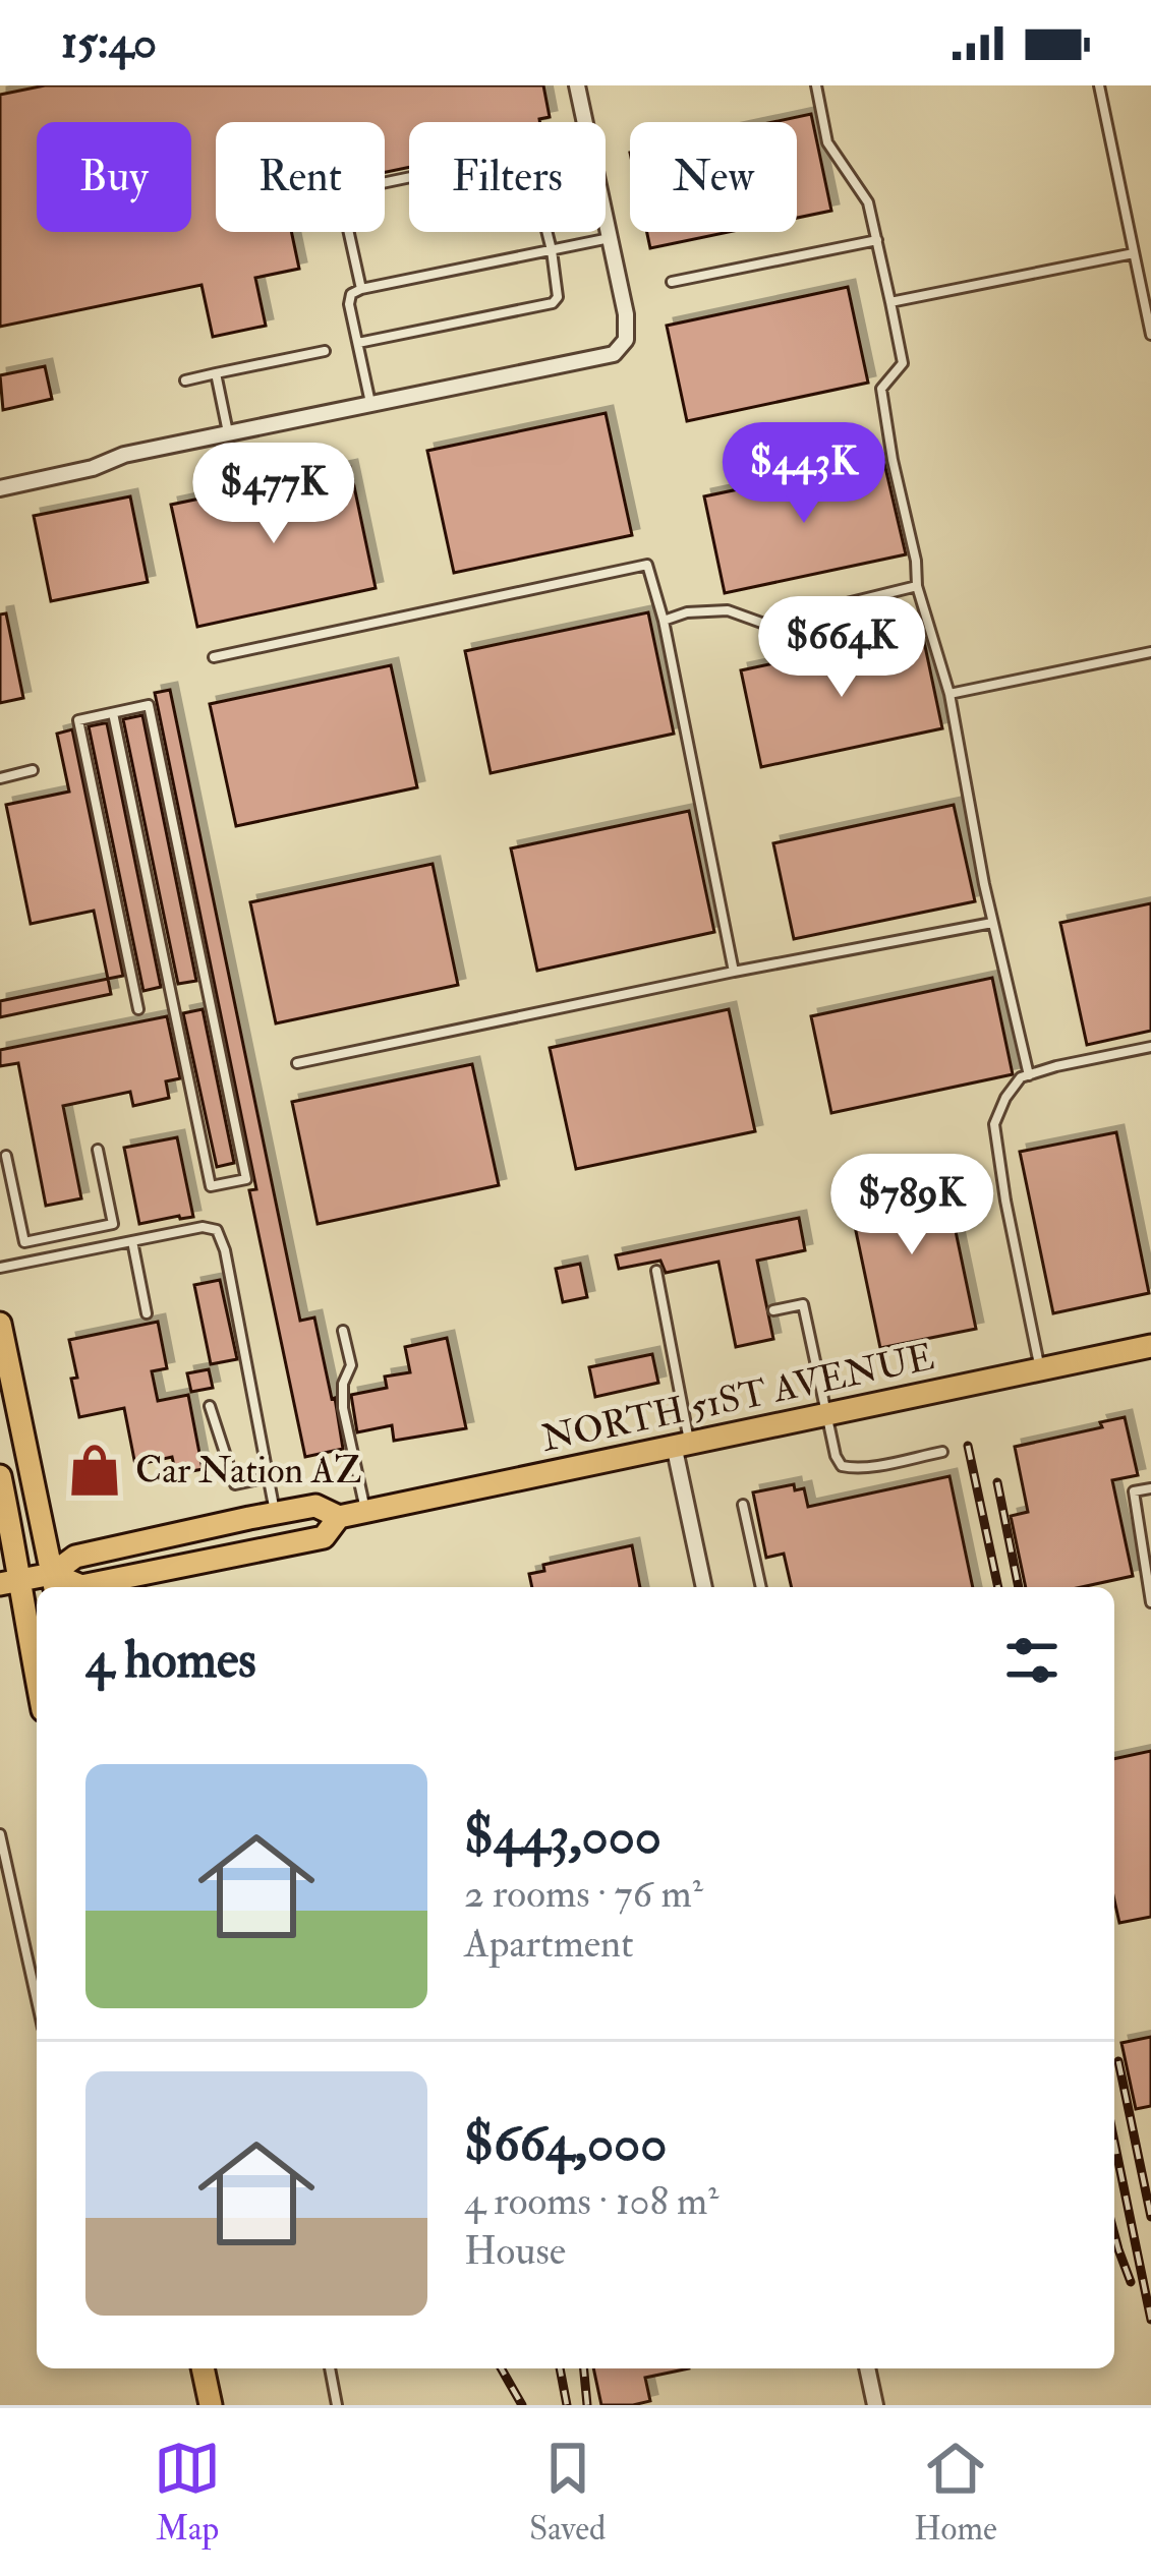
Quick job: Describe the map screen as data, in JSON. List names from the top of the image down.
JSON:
{
  "streets": {
    "main road": ["NORTH 51ST AVENUE"]
  },
  "places": {
    "shop": ["Car Nation AZ"]
  },
  "page": {
    "status": "15:40",
    "chip": [
      "Buy",
      "Rent",
      "Filters",
      "New"
    ],
    "price": [
      "$443K",
      "$477K",
      "$664K",
      "$789K"
    ],
    "heading": "4 homes",
    "list": [
      {
        "name": "$443,000",
        "note": "2 rooms · 76 m² · Apartment"
      },
      {
        "name": "$664,000",
        "note": "4 rooms · 108 m² · House"
      }
    ],
    "tabs": ["Map", "Saved", "Home"]
  }
}
